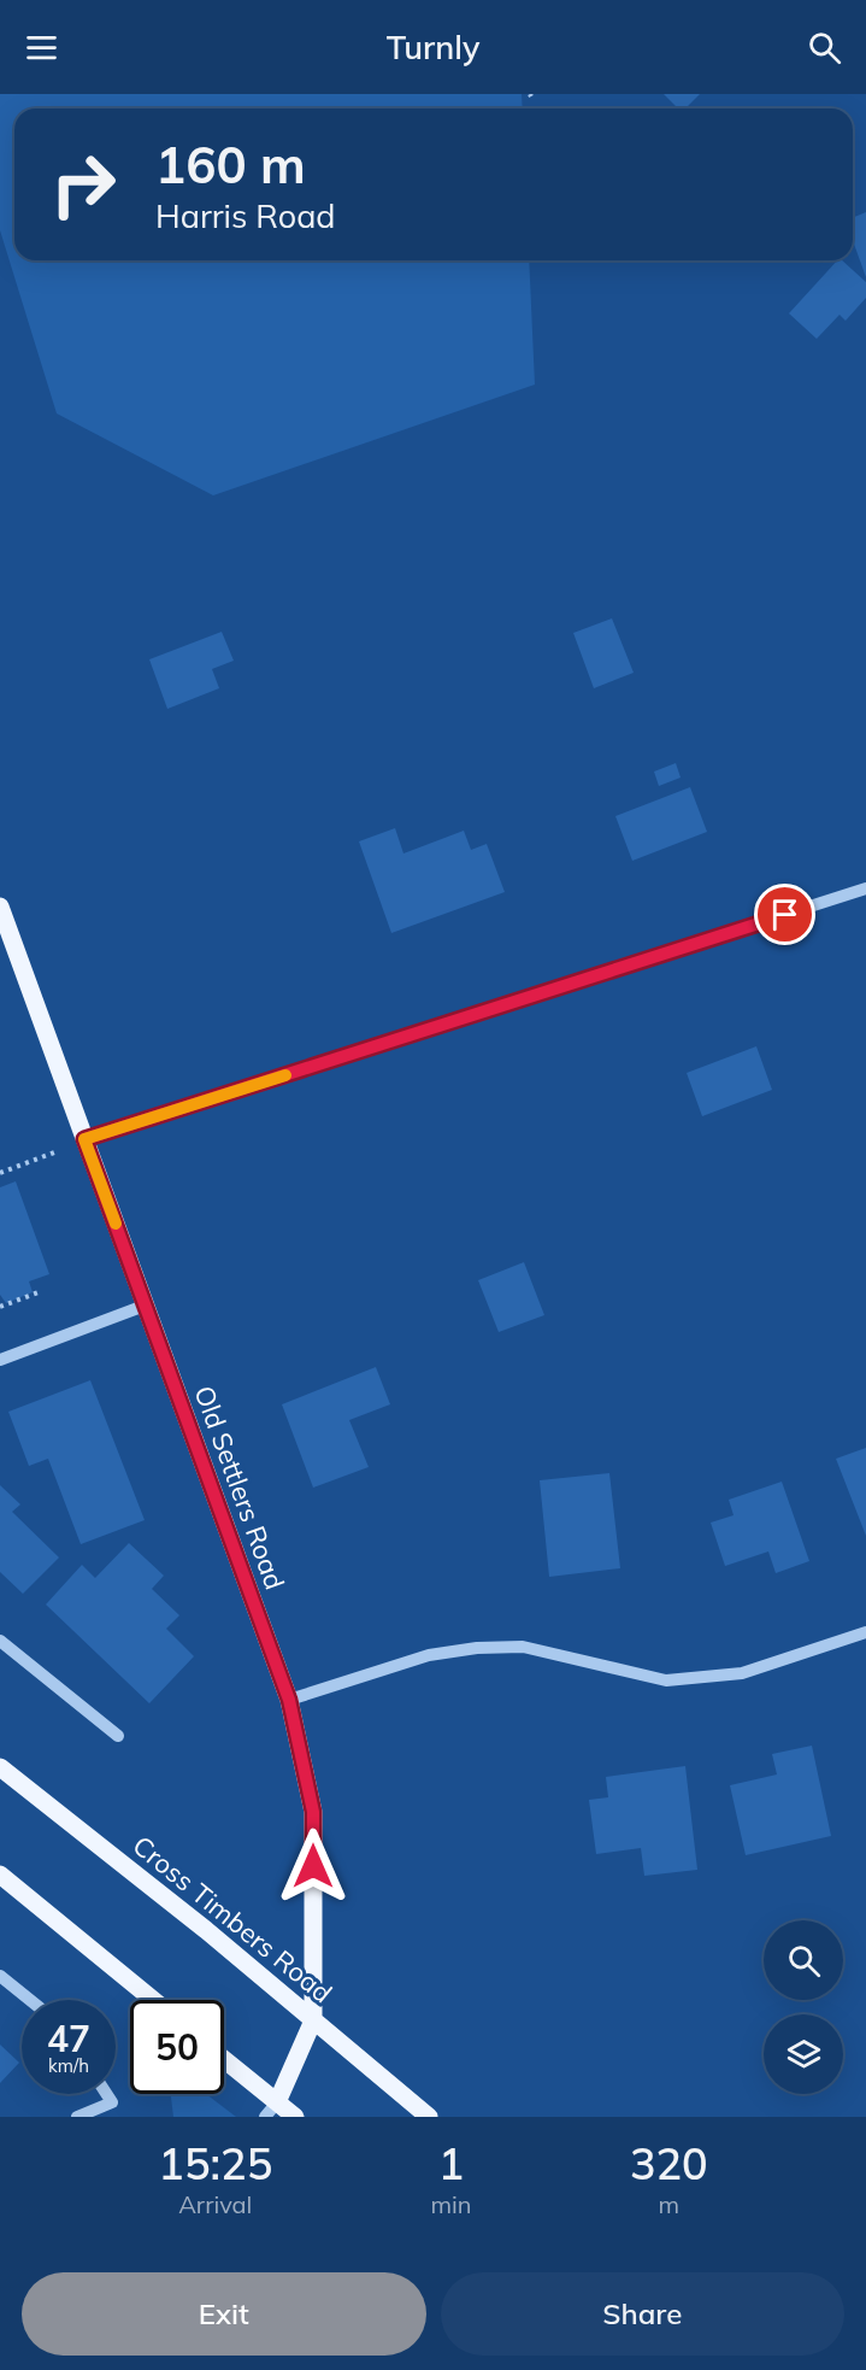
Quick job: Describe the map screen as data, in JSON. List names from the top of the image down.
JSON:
{
  "streets": {
    "main road": ["Old Settlers Road", "Cross Timbers Road"]
  },
  "crossings": [
    ["Old Settlers Road", "Cross Timbers Road"]
  ],
  "page": {
    "header": "Turnly",
    "turn": ["160 m", "Harris Road"],
    "speed": "47 km/h",
    "limit": "50",
    "eta": [
      "15:25",
      "Arrival",
      "1",
      "min",
      "320",
      "m"
    ],
    "buttons": ["Exit", "Share"]
  }
}
